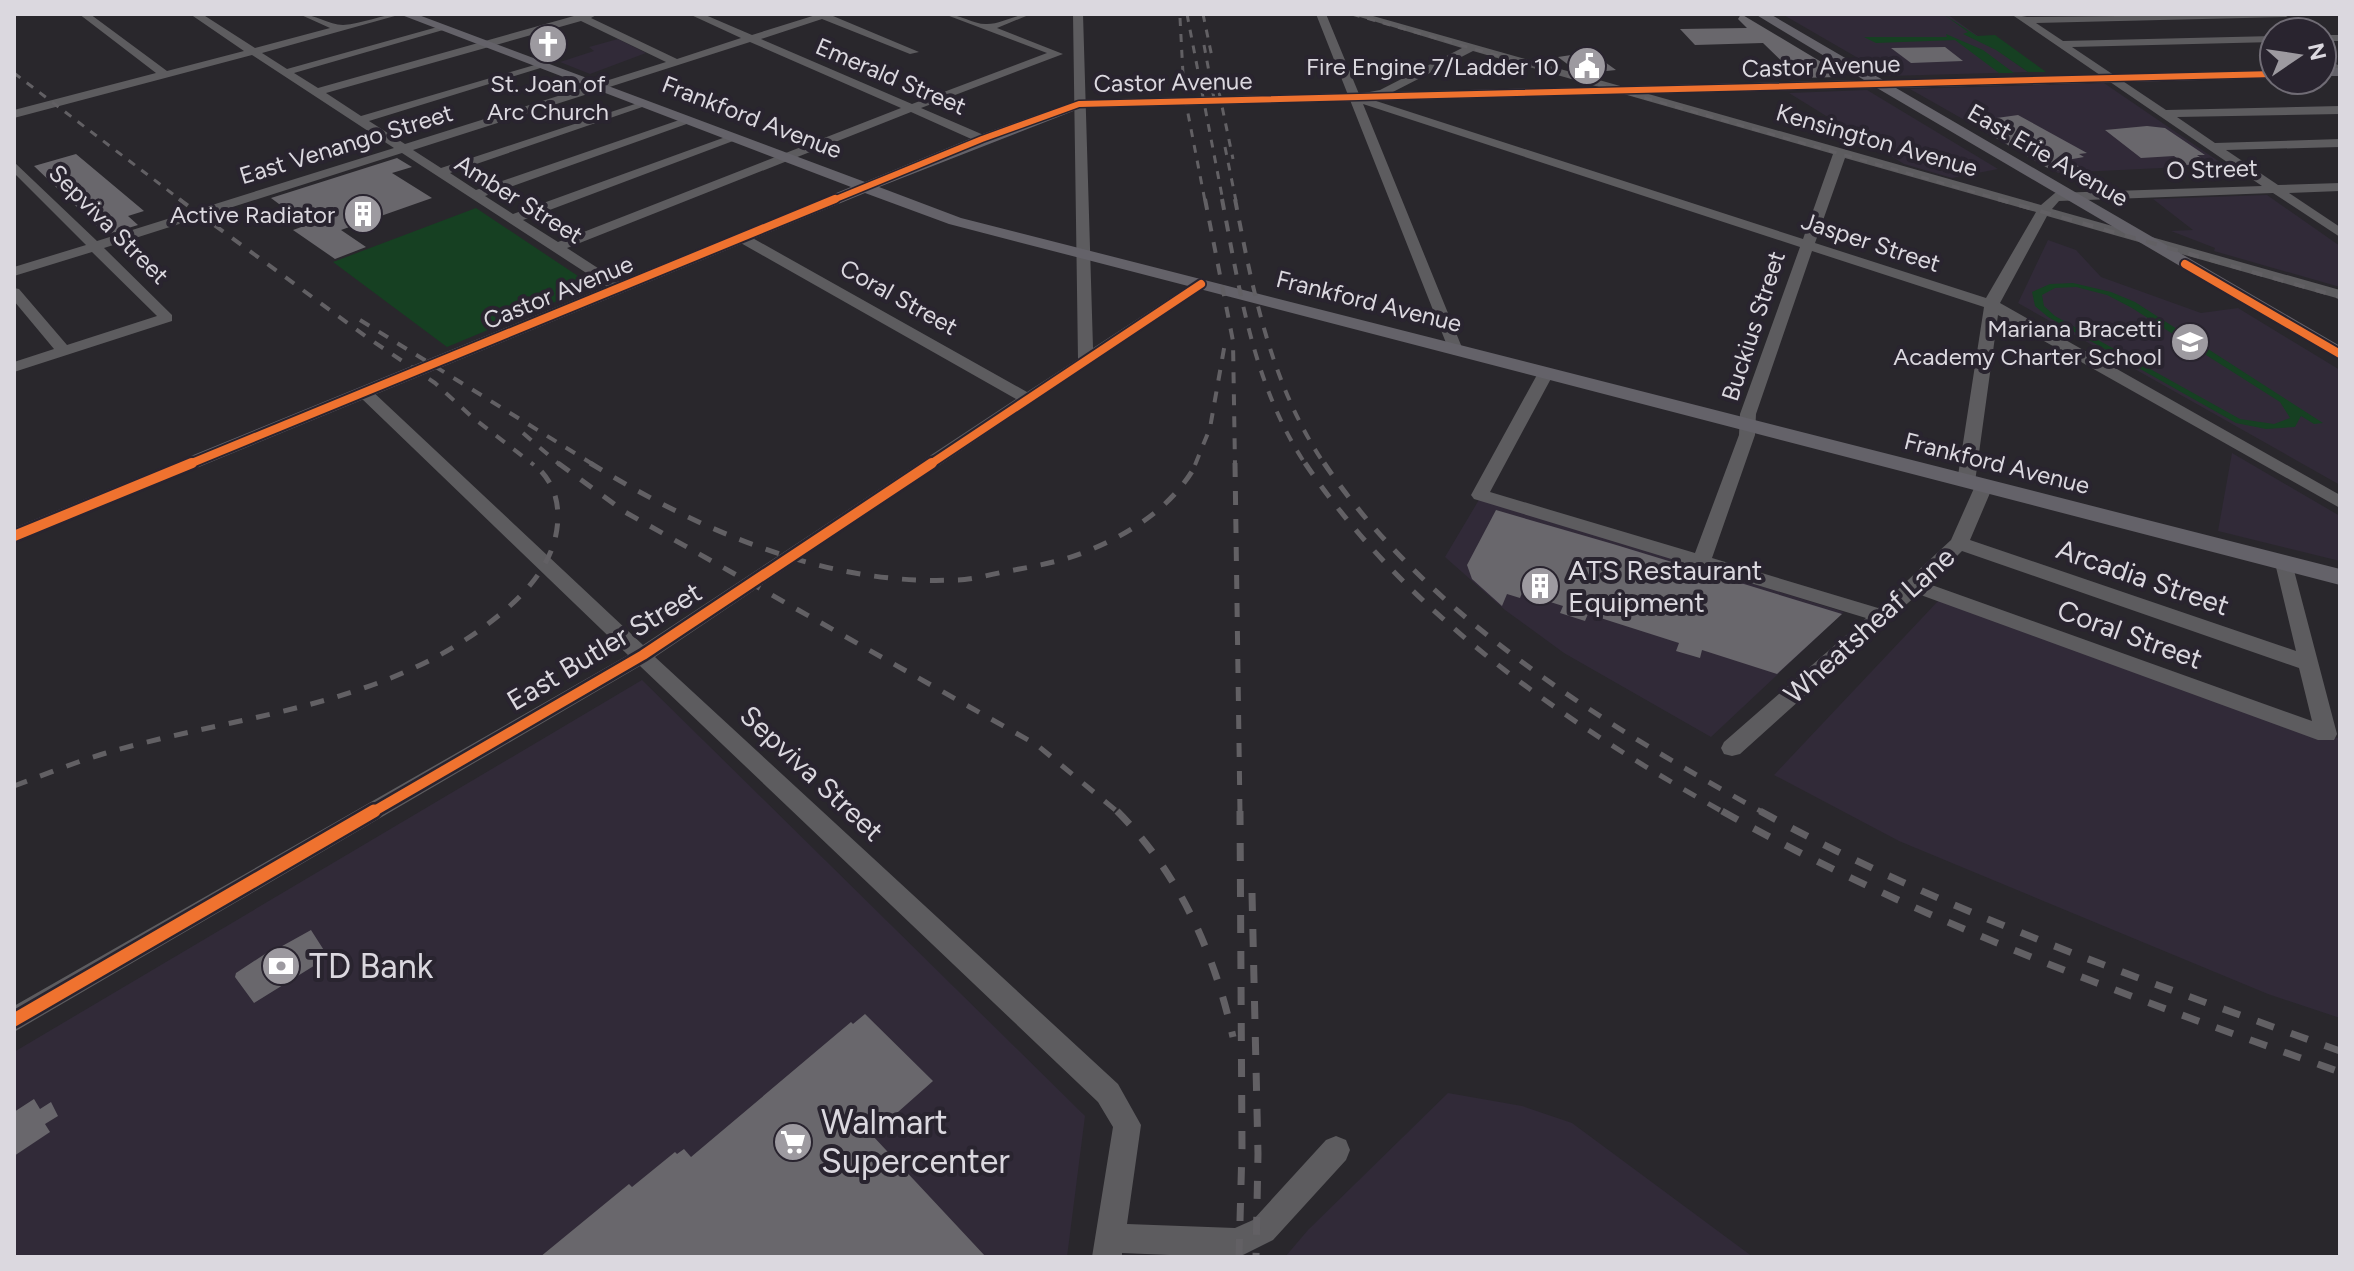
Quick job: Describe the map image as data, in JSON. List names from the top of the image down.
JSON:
{
  "streets": {
    "main road": ["Castor Avenue", "Frankford Avenue", "East Erie Avenue"],
    "street": [
      "Emerald Street",
      "Kensington Avenue",
      "East Venango Street",
      "O Street",
      "Amber Street",
      "Sepviva Street",
      "Jasper Street",
      "Coral Street",
      "Buckius Street",
      "Arcadia Street",
      "Wheatsheaf Lane",
      "East Butler Street"
    ]
  },
  "crossings": [
    ["Castor Avenue", "Emerald Street"],
    ["Castor Avenue", "Frankford Avenue"],
    ["Castor Avenue", "Kensington Avenue"],
    ["Castor Avenue", "East Erie Avenue"],
    ["Castor Avenue", "Amber Street"],
    ["Castor Avenue", "Sepviva Street"],
    ["Castor Avenue", "Jasper Street"],
    ["Castor Avenue", "Coral Street"],
    ["Emerald Street", "East Venango Street"],
    ["Frankford Avenue", "East Venango Street"],
    ["Frankford Avenue", "Buckius Street"],
    ["Frankford Avenue", "Wheatsheaf Lane"],
    ["Frankford Avenue", "East Butler Street"],
    ["Kensington Avenue", "East Erie Avenue"],
    ["Kensington Avenue", "O Street"],
    ["Kensington Avenue", "Buckius Street"],
    ["Kensington Avenue", "Wheatsheaf Lane"],
    ["East Venango Street", "Amber Street"],
    ["East Venango Street", "Sepviva Street"],
    ["East Erie Avenue", "O Street"],
    ["Sepviva Street", "East Butler Street"],
    ["Jasper Street", "Buckius Street"],
    ["Jasper Street", "Wheatsheaf Lane"],
    ["Coral Street", "Arcadia Street"],
    ["Coral Street", "Wheatsheaf Lane"],
    ["Coral Street", "East Butler Street"],
    ["Arcadia Street", "Wheatsheaf Lane"]
  ],
  "places": {
    "church": ["St. Joan of Arc Church"],
    "public building": ["Fire Engine 7/Ladder 10"],
    "building": ["Active Radiator", "ATS Restaurant Equipment"],
    "school or university": ["Mariana Bracetti Academy Charter School"],
    "bank": ["TD Bank"],
    "supermarket": ["Walmart Supercenter"]
  },
  "north": "right"
}
